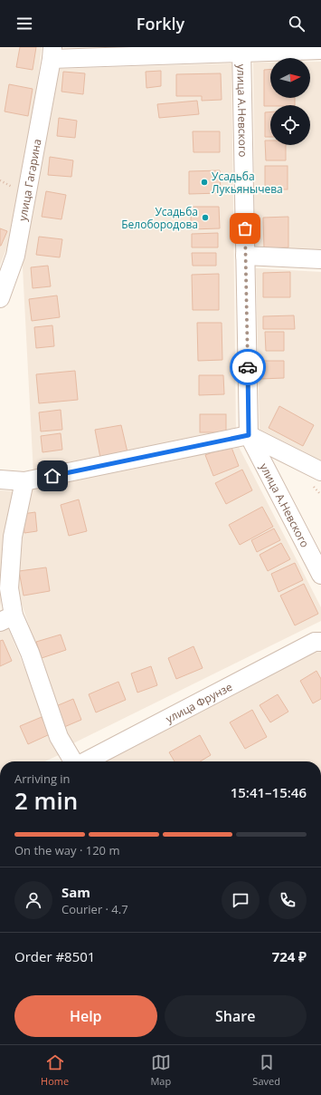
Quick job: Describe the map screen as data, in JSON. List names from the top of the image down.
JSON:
{
  "streets": {
    "street": ["улица А.Невского", "улица Гагарина", "улица Фрунзе"]
  },
  "places": ["Усадьба Лукьянычева", "Усадьба Белобородова"],
  "north": "right",
  "page": {
    "header": "Forkly",
    "heading": ["2 min", "Arriving in", "15:41–15:46"],
    "panel": [
      "Sam",
      "Courier · 4.7",
      "Order #8501",
      "724 ₽"
    ],
    "bar": "On the way · 120 m",
    "buttons": ["Help", "Share"],
    "tabs": ["Home", "Map", "Saved"]
  }
}
